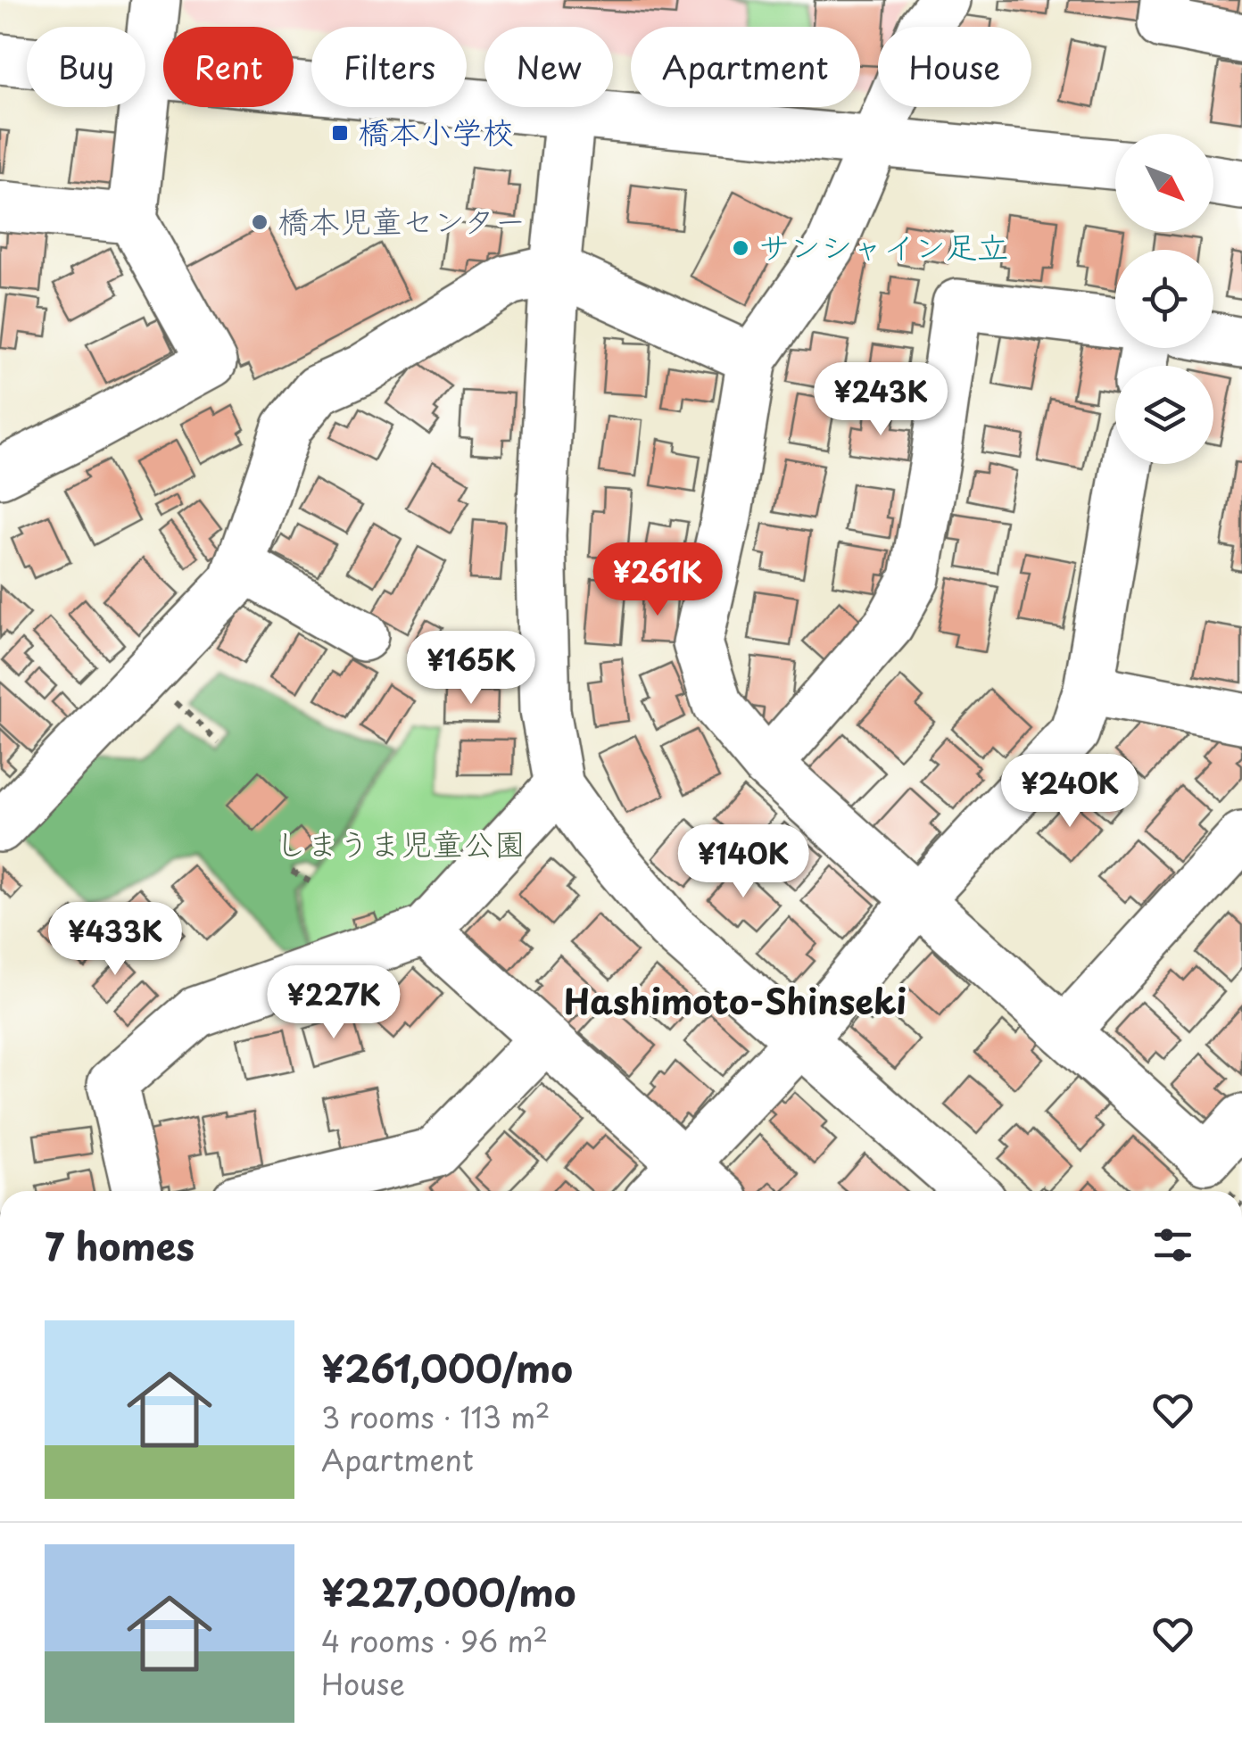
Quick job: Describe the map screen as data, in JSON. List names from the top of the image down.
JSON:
{
  "districts": ["Hashimoto-Shinseki"],
  "parks": ["しまうま児童公園"],
  "places": {
    "transit": ["橋本小学校"],
    "other": ["橋本児童センター", "サンシャイン足立"]
  },
  "north": "bottom right",
  "page": {
    "chip": [
      "Buy",
      "Rent",
      "Filters",
      "New",
      "Apartment",
      "House"
    ],
    "price": [
      "¥243K",
      "¥261K",
      "¥165K",
      "¥240K",
      "¥140K",
      "¥433K",
      "¥227K"
    ],
    "heading": "7 homes",
    "list": [
      {
        "name": "¥261,000/mo",
        "note": "3 rooms · 113 m² · Apartment"
      },
      {
        "name": "¥227,000/mo",
        "note": "4 rooms · 96 m² · House"
      }
    ]
  }
}
